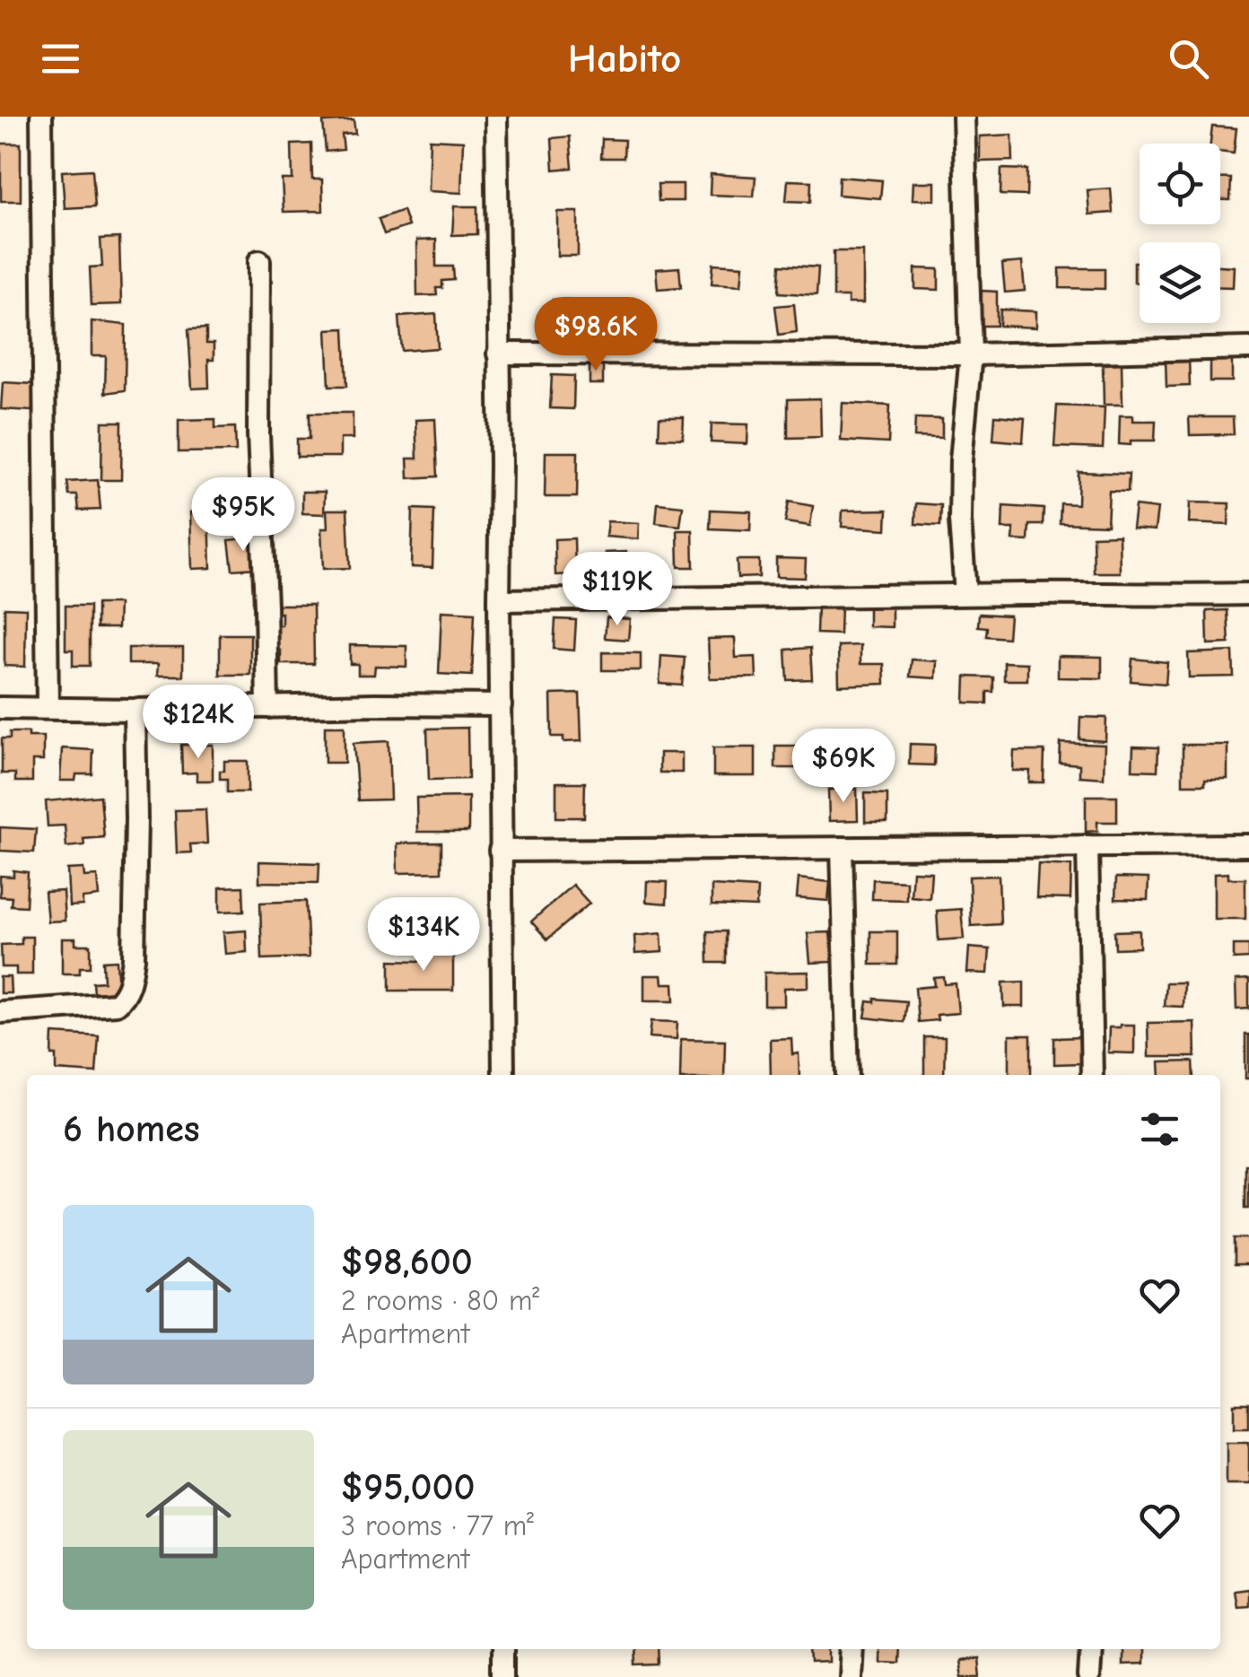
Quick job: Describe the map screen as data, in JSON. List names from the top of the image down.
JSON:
{
  "page": {
    "header": "Habito",
    "price": [
      "$98.6K",
      "$95K",
      "$119K",
      "$124K",
      "$69K",
      "$134K"
    ],
    "heading": "6 homes",
    "list": [
      {
        "name": "$98,600",
        "note": "2 rooms · 80 m² · Apartment"
      },
      {
        "name": "$95,000",
        "note": "3 rooms · 77 m² · Apartment"
      }
    ]
  }
}
